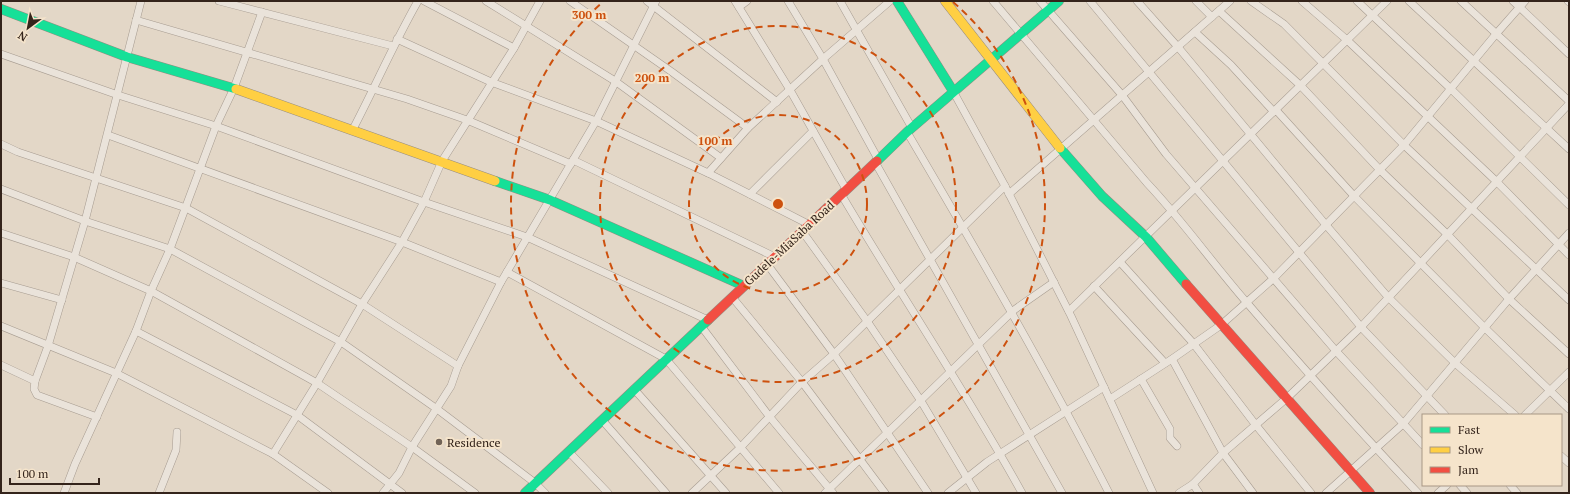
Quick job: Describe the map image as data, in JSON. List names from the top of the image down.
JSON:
{
  "streets": {
    "street": ["Gudele-MiaSaba Road"]
  },
  "places": ["Residence"],
  "legend": ["Fast", "Slow", "Jam"],
  "scale_bar": "100 m",
  "north": "bottom left",
  "rings": ["300 m", "200 m", "100 m"]
}
